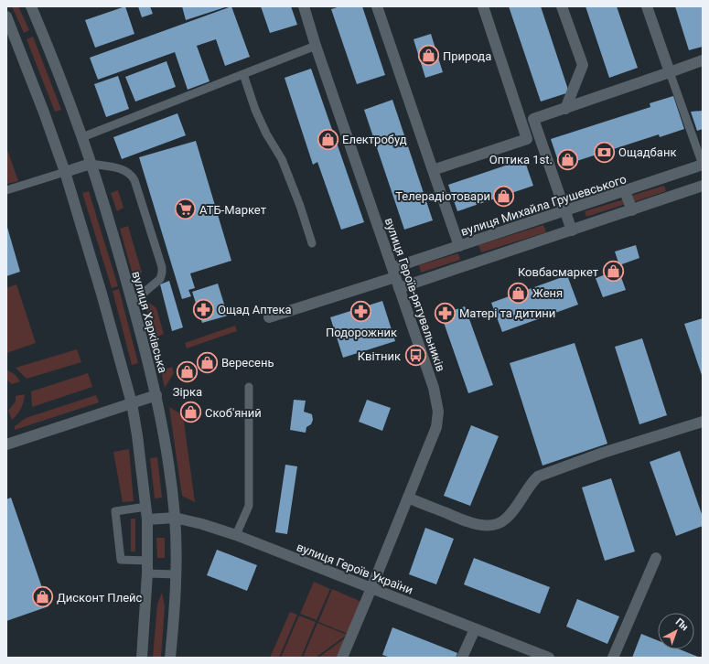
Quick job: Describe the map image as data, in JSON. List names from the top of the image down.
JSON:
{
  "streets": {
    "street": [
      "вулиця Михайла Грушевського",
      "вулиця Героїв-рятувальників",
      "вулиця Харківська",
      "вулиця Героїв України"
    ]
  },
  "crossings": [
    ["вулиця Михайла Грушевського", "вулиця Героїв-рятувальників"],
    ["вулиця Героїв-рятувальників", "вулиця Героїв України"],
    ["вулиця Харківська", "вулиця Героїв України"]
  ],
  "places": {
    "shop": [
      "Природа",
      "Електробуд",
      "Оптика 1st.",
      "Телерадіотовари",
      "Ковбасмаркет",
      "Женя",
      "Вересень",
      "Зiрка",
      "Скоб'яний",
      "Дисконт Плейс"
    ],
    "bank": ["Ощадбанк"],
    "supermarket": ["АТБ-Маркет"],
    "pharmacy": ["Ощад Аптека", "Подорожник", "Матері та дитини"],
    "bus stop": ["Квітник"]
  },
  "north": "top right"
}
